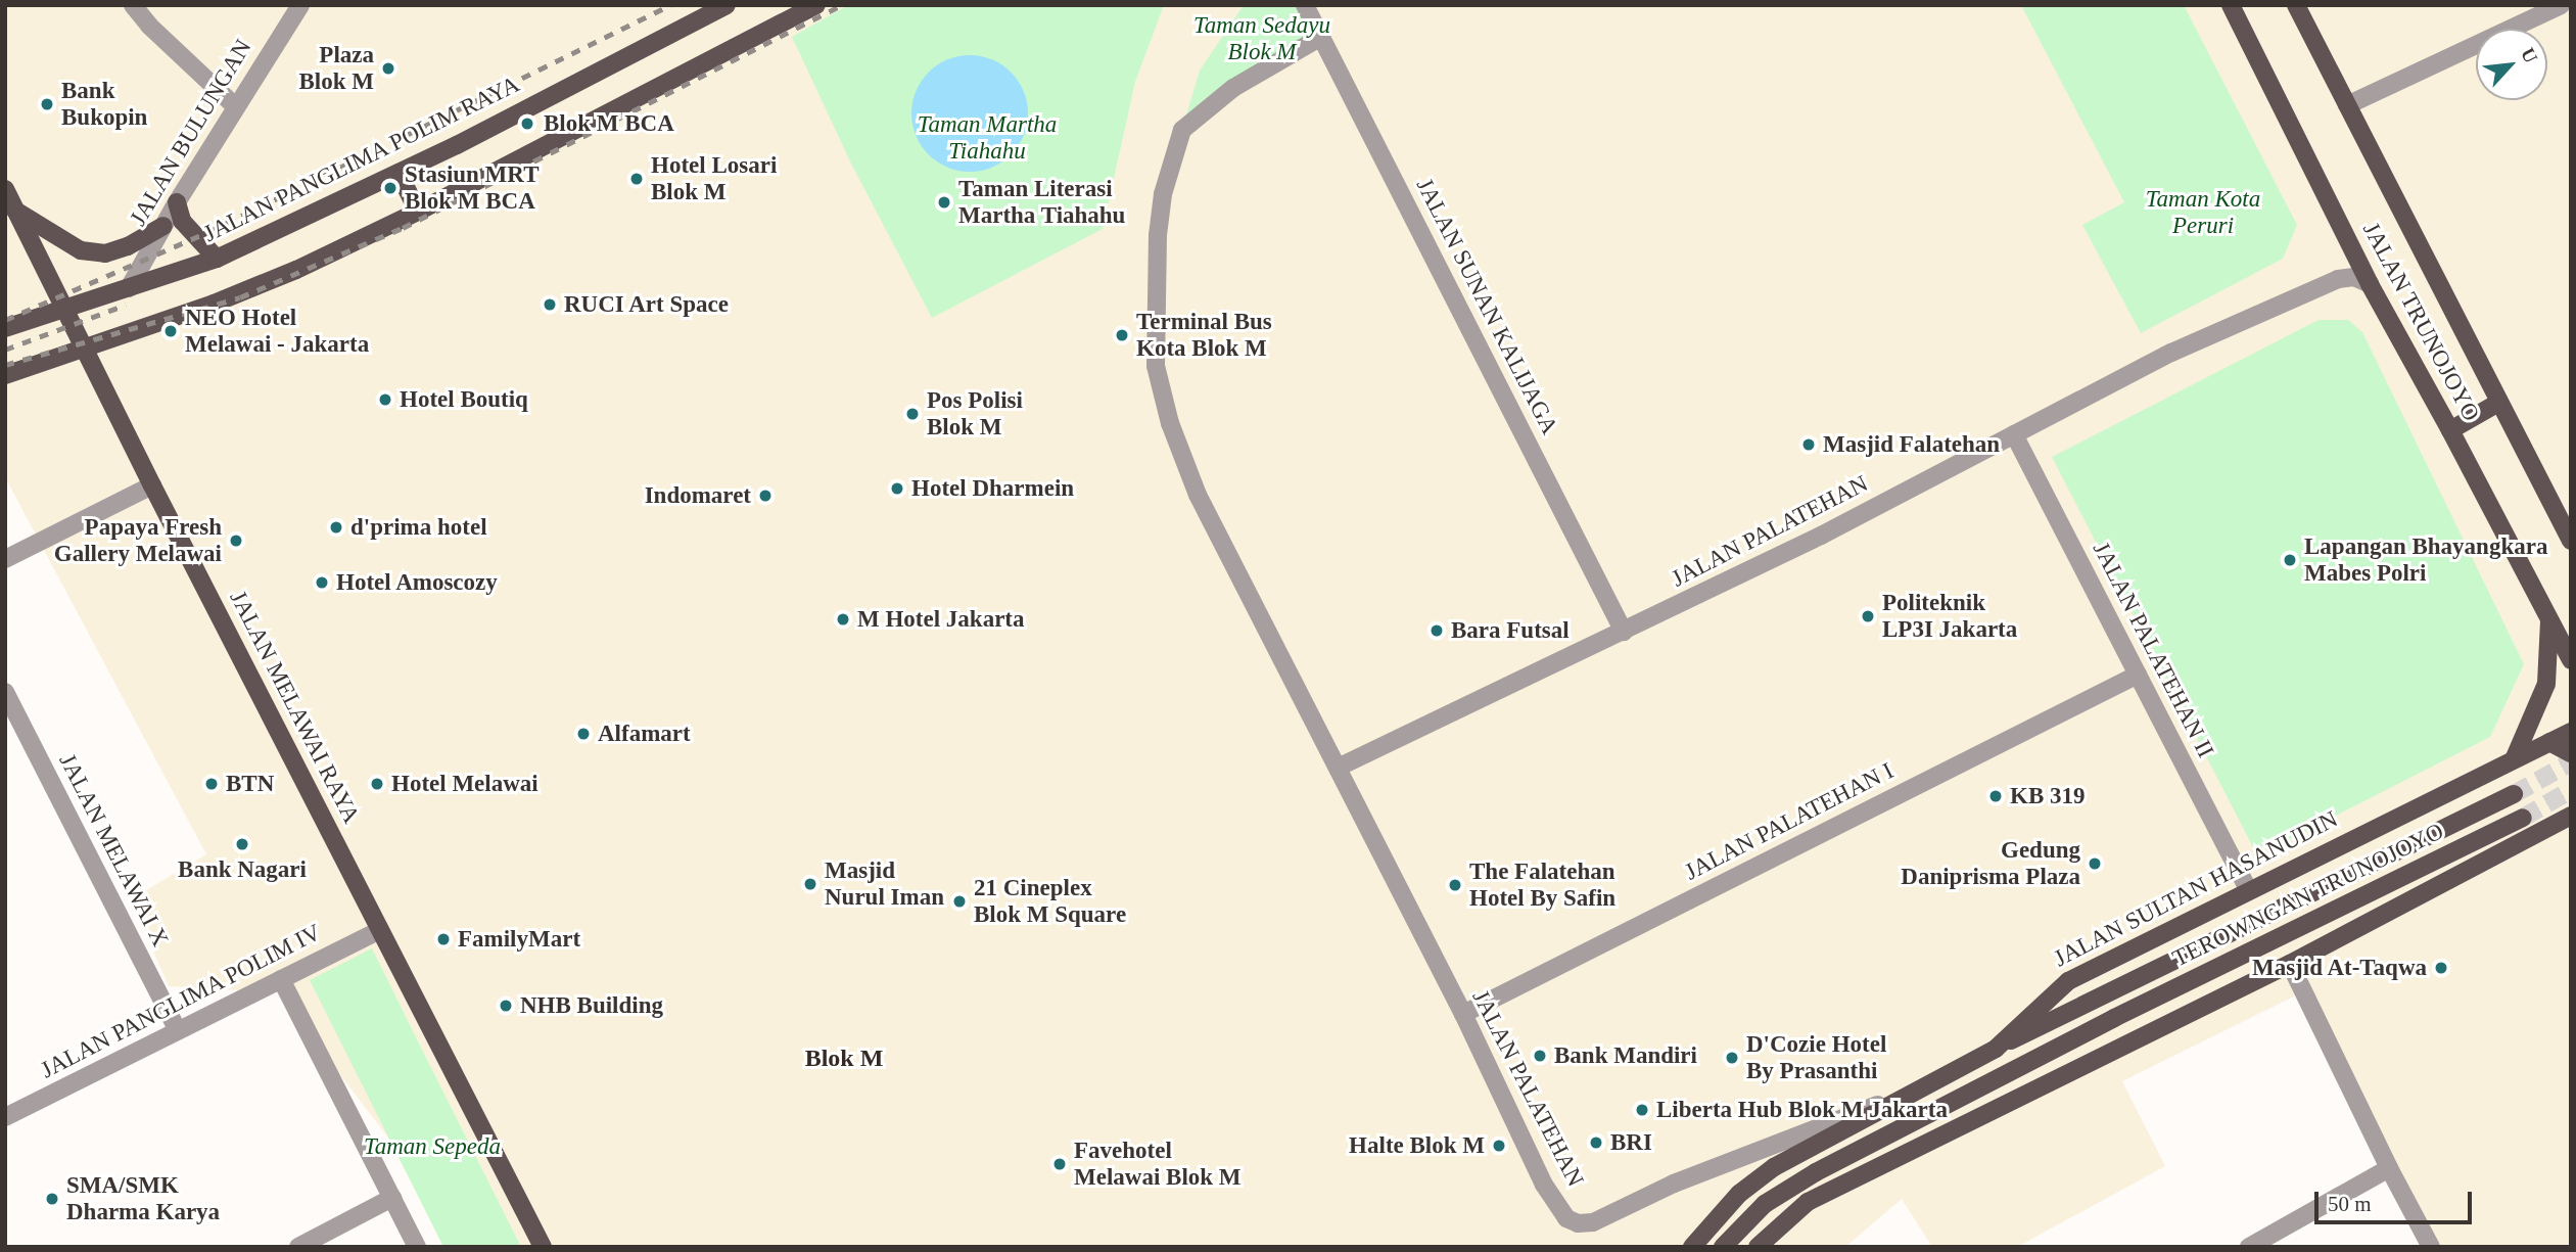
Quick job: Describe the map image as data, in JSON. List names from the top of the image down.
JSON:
{
  "streets": {
    "main road": [
      "JALAN PANGLIMA POLIM RAYA",
      "JALAN TRUNOJOYO",
      "JALAN MELAWAI RAYA",
      "JALAN SULTAN HASANUDIN",
      "TEROWNGAN TRUNOJOYO"
    ],
    "street": [
      "JALAN BULUNGAN",
      "JALAN SUNAN KALIJAGA",
      "JALAN PALATEHAN",
      "JALAN PALATEHAN II",
      "JALAN PALATEHAN I",
      "JALAN MELAWAI X",
      "JALAN PANGLIMA POLIM IV"
    ]
  },
  "crossings": [
    ["JALAN BULUNGAN", "JALAN PANGLIMA POLIM RAYA"],
    ["JALAN PANGLIMA POLIM RAYA", "JALAN MELAWAI RAYA"],
    ["JALAN SUNAN KALIJAGA", "JALAN PALATEHAN"],
    ["JALAN PALATEHAN", "JALAN PALATEHAN II"],
    ["JALAN PALATEHAN", "JALAN PALATEHAN I"],
    ["JALAN PALATEHAN", "JALAN SULTAN HASANUDIN"],
    ["JALAN PALATEHAN II", "JALAN PALATEHAN I"],
    ["JALAN PALATEHAN II", "JALAN SULTAN HASANUDIN"],
    ["JALAN MELAWAI RAYA", "JALAN PANGLIMA POLIM IV"],
    ["JALAN MELAWAI X", "JALAN PANGLIMA POLIM IV"],
    ["JALAN SULTAN HASANUDIN", "TEROWNGAN TRUNOJOYO"]
  ],
  "districts": ["Blok M"],
  "parks": [
    "Taman Sedayu Blok M",
    "Taman Martha Tiahahu",
    "Taman Kota Peruri",
    "Taman Sepeda"
  ],
  "places": [
    "Plaza Blok M",
    "Bank Bukopin",
    "Blok M BCA",
    "Hotel Losari Blok M",
    "Stasiun MRT Blok M BCA",
    "Taman Literasi Martha Tiahahu",
    "RUCI Art Space",
    "NEO Hotel Melawai - Jakarta",
    "Terminal Bus Kota Blok M",
    "Hotel Boutiq",
    "Pos Polisi Blok M",
    "Masjid Falatehan",
    "Hotel Dharmein",
    "Indomaret",
    "d'prima hotel",
    "Papaya Fresh Gallery Melawai",
    "Lapangan Bhayangkara Mabes Polri",
    "Hotel Amoscozy",
    "Politeknik LP3I Jakarta",
    "M Hotel Jakarta",
    "Bara Futsal",
    "Alfamart",
    "BTN",
    "Hotel Melawai",
    "KB 319",
    "Bank Nagari",
    "Gedung Daniprisma Plaza",
    "Masjid Nurul Iman",
    "The Falatehan Hotel By Safin",
    "21 Cineplex Blok M Square",
    "FamilyMart",
    "Masjid At-Taqwa",
    "NHB Building",
    "Bank Mandiri",
    "D'Cozie Hotel By Prasanthi",
    "Liberta Hub Blok M Jakarta",
    "BRI",
    "Halte Blok M",
    "Favehotel Melawai Blok M",
    "SMA/SMK Dharma Karya"
  ],
  "scale_bar": "50 m",
  "north": "top right"
}
